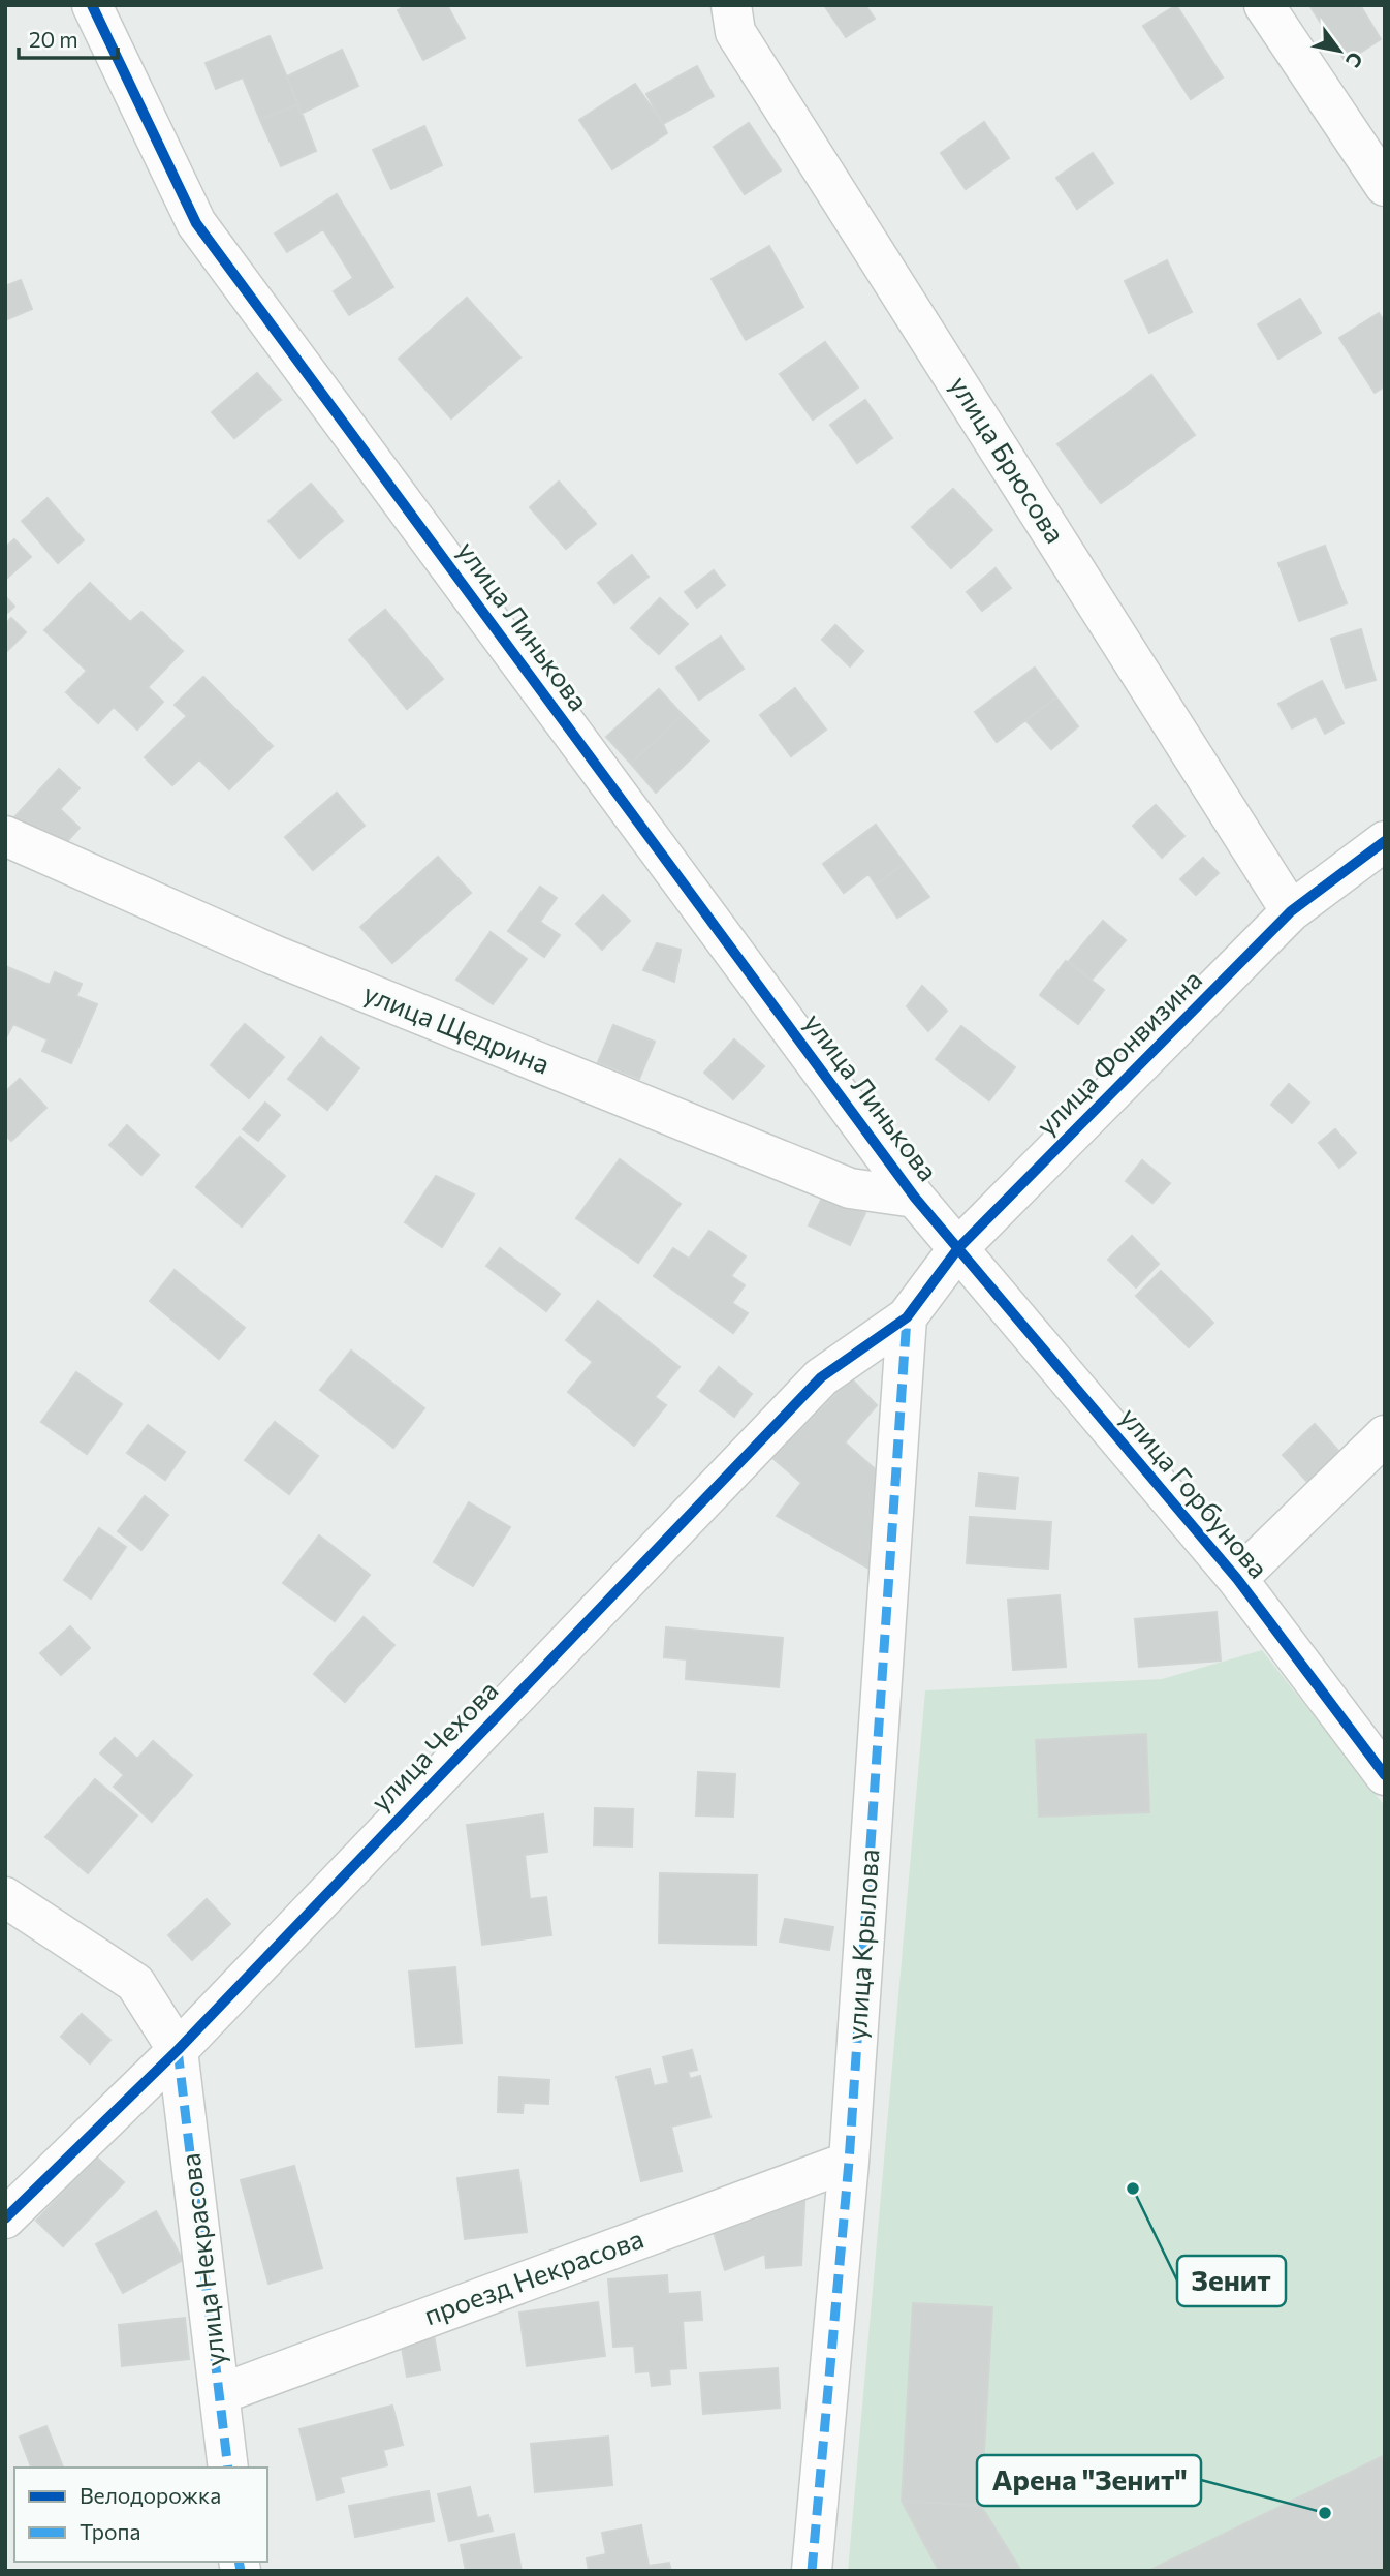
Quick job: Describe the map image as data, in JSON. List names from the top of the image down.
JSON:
{
  "streets": {
    "street": [
      "улица Брюсова",
      "улица Линькова",
      "улица Щедрина",
      "улица Фонвизина",
      "улица Горбунова",
      "улица Чехова",
      "улица Крылова",
      "улица Некрасова",
      "проезд Некрасова"
    ]
  },
  "crossings": [
    ["улица Брюсова", "улица Фонвизина"],
    ["улица Линькова", "улица Щедрина"],
    ["улица Линькова", "улица Фонвизина"],
    ["улица Линькова", "улица Горбунова"],
    ["улица Фонвизина", "улица Горбунова"],
    ["улица Фонвизина", "улица Чехова"],
    ["улица Фонвизина", "улица Крылова"],
    ["улица Чехова", "улица Крылова"],
    ["улица Чехова", "улица Некрасова"],
    ["улица Крылова", "проезд Некрасова"],
    ["улица Некрасова", "проезд Некрасова"]
  ],
  "places": ["Зенит", "Арена \"Зенит\""],
  "legend": ["Велодорожка", "Тропа"],
  "scale_bar": "20 m",
  "north": "bottom right"
}
